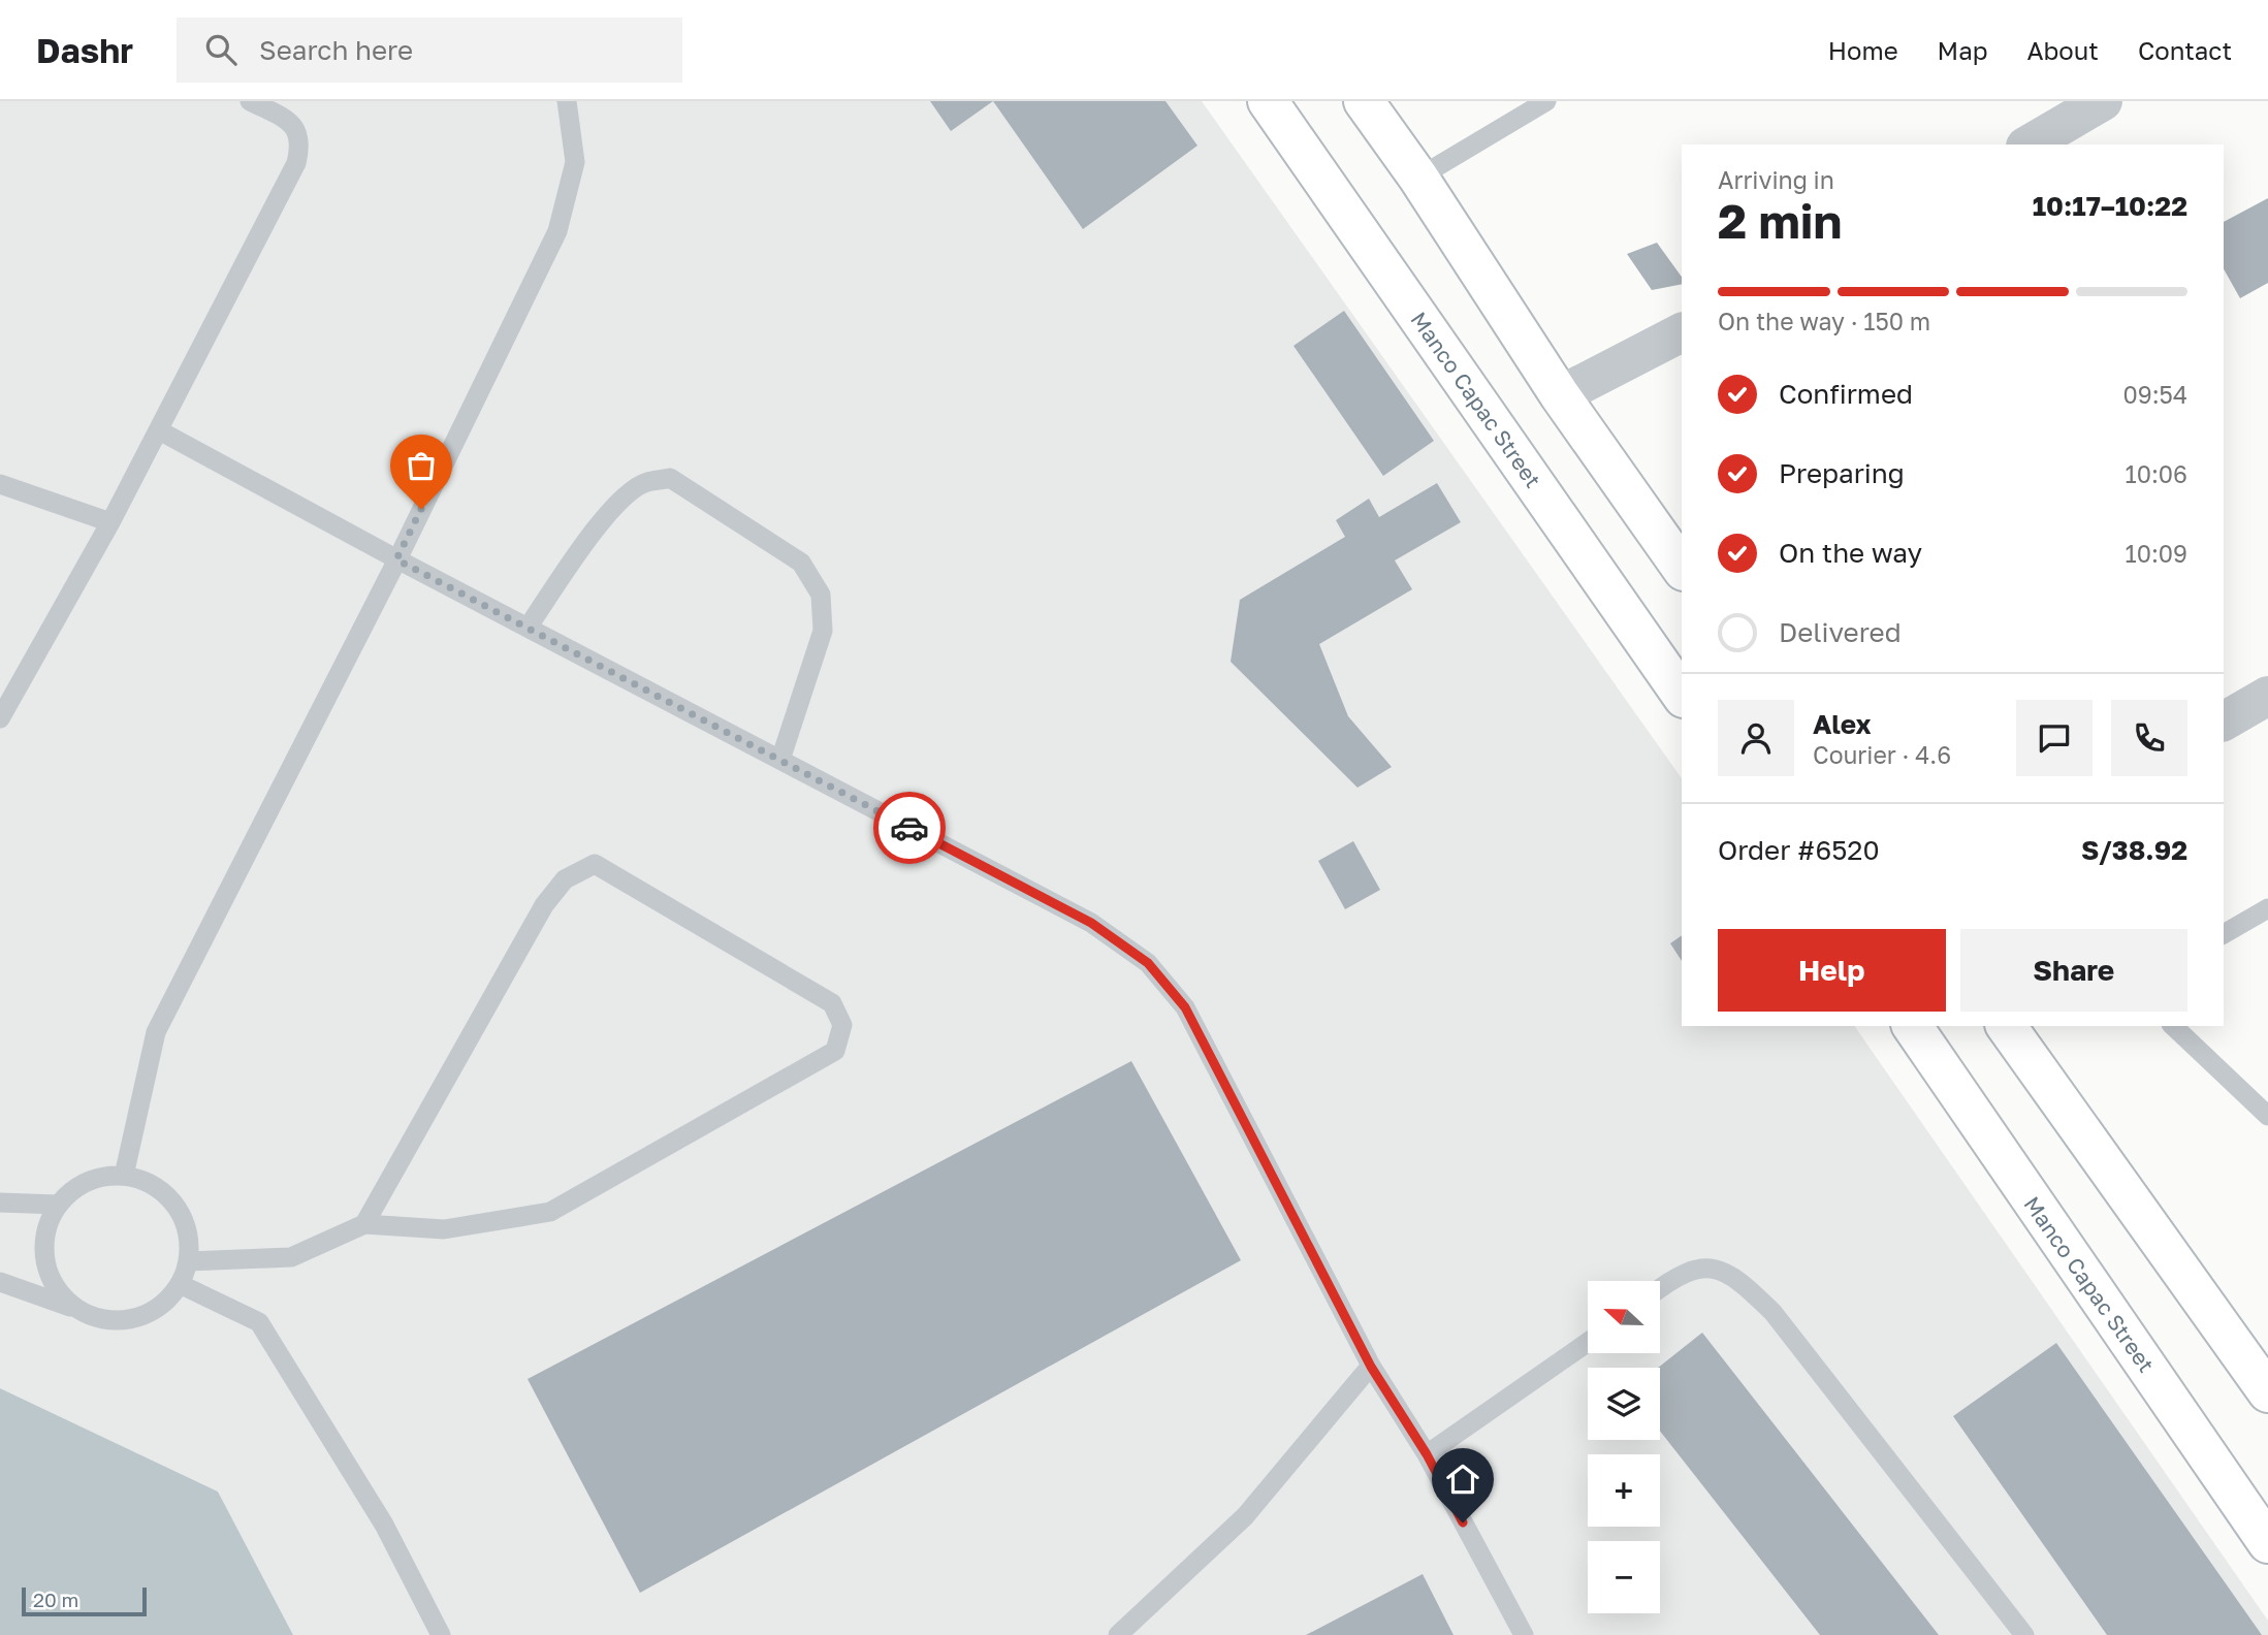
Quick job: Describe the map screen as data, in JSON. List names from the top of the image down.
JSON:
{
  "streets": {
    "main road": ["Manco Capac Street"]
  },
  "scale_bar": "20 m",
  "north": "left",
  "page": {
    "header": "Dashr",
    "search": "Search here",
    "nav": [
      "Home",
      "Map",
      "About",
      "Contact"
    ],
    "heading": ["2 min", "Arriving in", "10:17–10:22"],
    "panel": [
      "Alex",
      "Courier · 4.6",
      "Order #6520",
      "S/38.92"
    ],
    "bar": "On the way · 150 m",
    "list": [
      ["Confirmed", "09:54"],
      ["Preparing", "10:06"],
      ["On the way", "10:09"],
      "Delivered"
    ],
    "buttons": ["Help", "Share"],
    "map_buttons": ["+", "−"],
    "scale": "20 m"
  }
}
